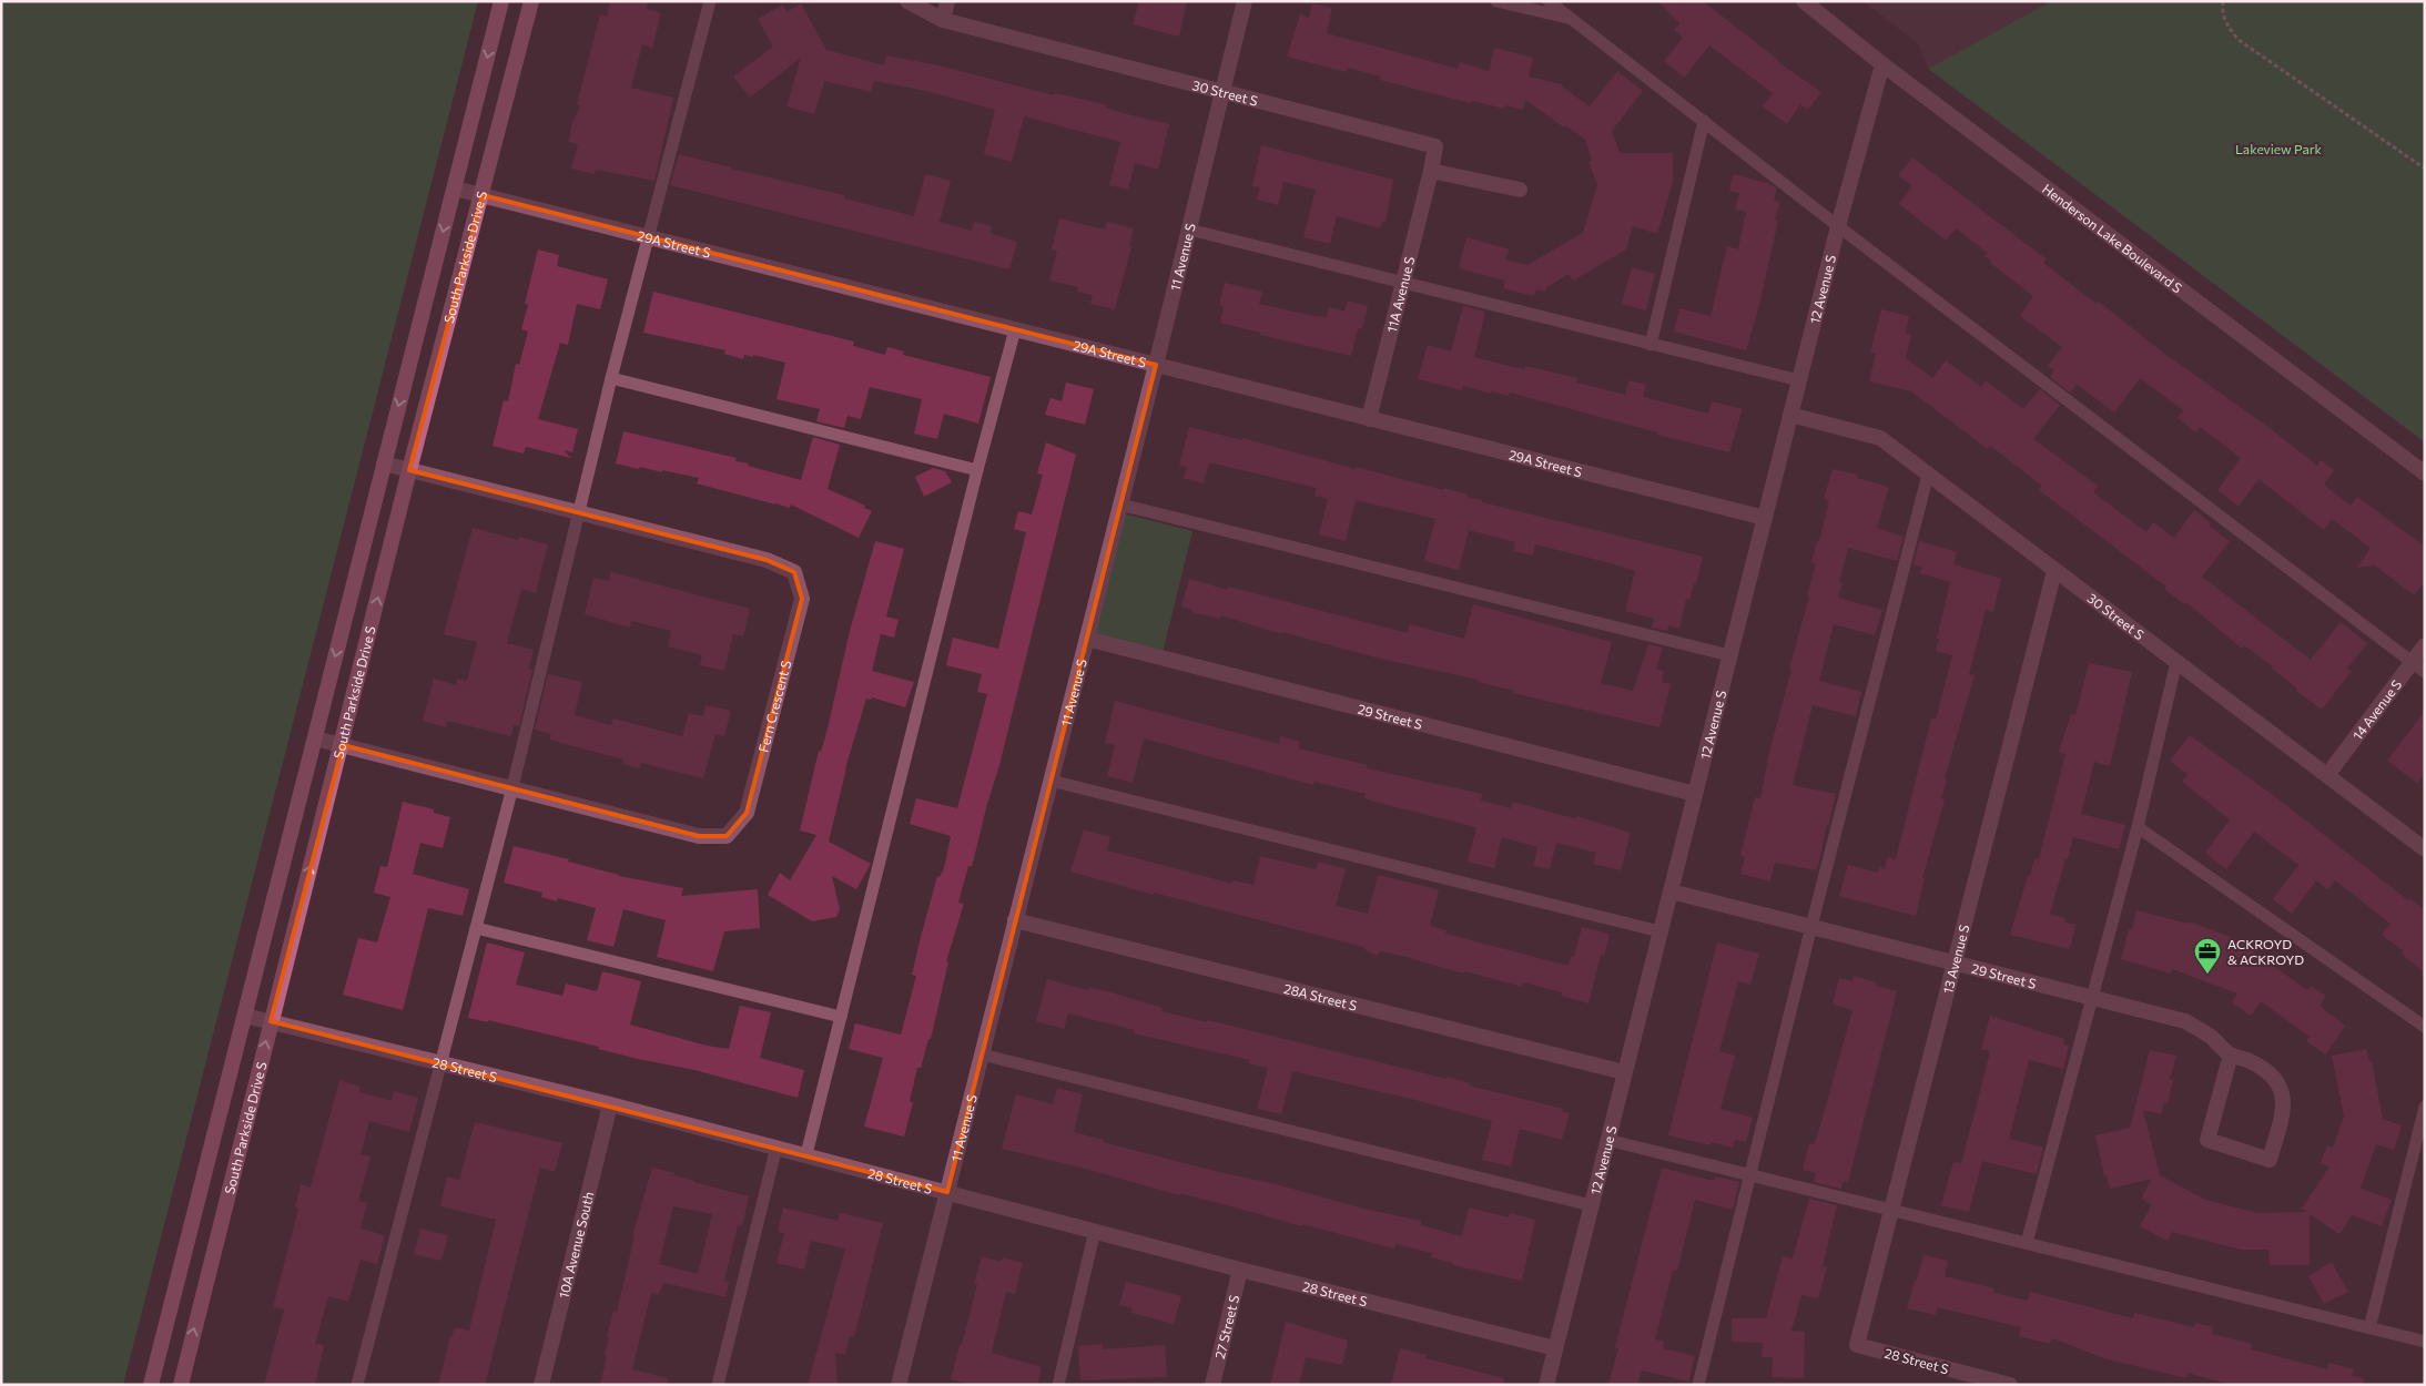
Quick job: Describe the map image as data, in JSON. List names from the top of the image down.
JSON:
{
  "streets": {
    "main road": ["South Parkside Drive S"],
    "street": [
      "30 Street S",
      "Henderson Lake Boulevard S",
      "29A Street S",
      "11 Avenue S",
      "12 Avenue S",
      "11A Avenue S",
      "Fern Crescent S",
      "14 Avenue S",
      "29 Street S",
      "13 Avenue S",
      "28A Street S",
      "28 Street S",
      "10A Avenue South",
      "27 Street S"
    ]
  },
  "crossings": [
    ["30 Street S", "11 Avenue S"],
    ["30 Street S", "12 Avenue S"],
    ["30 Street S", "11A Avenue S"],
    ["30 Street S", "14 Avenue S"],
    ["30 Street S", "13 Avenue S"],
    ["Henderson Lake Boulevard S", "12 Avenue S"],
    ["29A Street S", "South Parkside Drive S"],
    ["29A Street S", "11 Avenue S"],
    ["29A Street S", "12 Avenue S"],
    ["29A Street S", "11A Avenue S"],
    ["South Parkside Drive S", "Fern Crescent S"],
    ["South Parkside Drive S", "28 Street S"],
    ["11 Avenue S", "29 Street S"],
    ["11 Avenue S", "28A Street S"],
    ["11 Avenue S", "28 Street S"],
    ["12 Avenue S", "29 Street S"],
    ["12 Avenue S", "28A Street S"],
    ["12 Avenue S", "28 Street S"],
    ["29 Street S", "13 Avenue S"],
    ["13 Avenue S", "28 Street S"],
    ["28 Street S", "10A Avenue South"],
    ["28 Street S", "27 Street S"]
  ],
  "parks": ["Lakeview Park"],
  "places": {
    "office": ["ACKROYD & ACKROYD"]
  }
}
